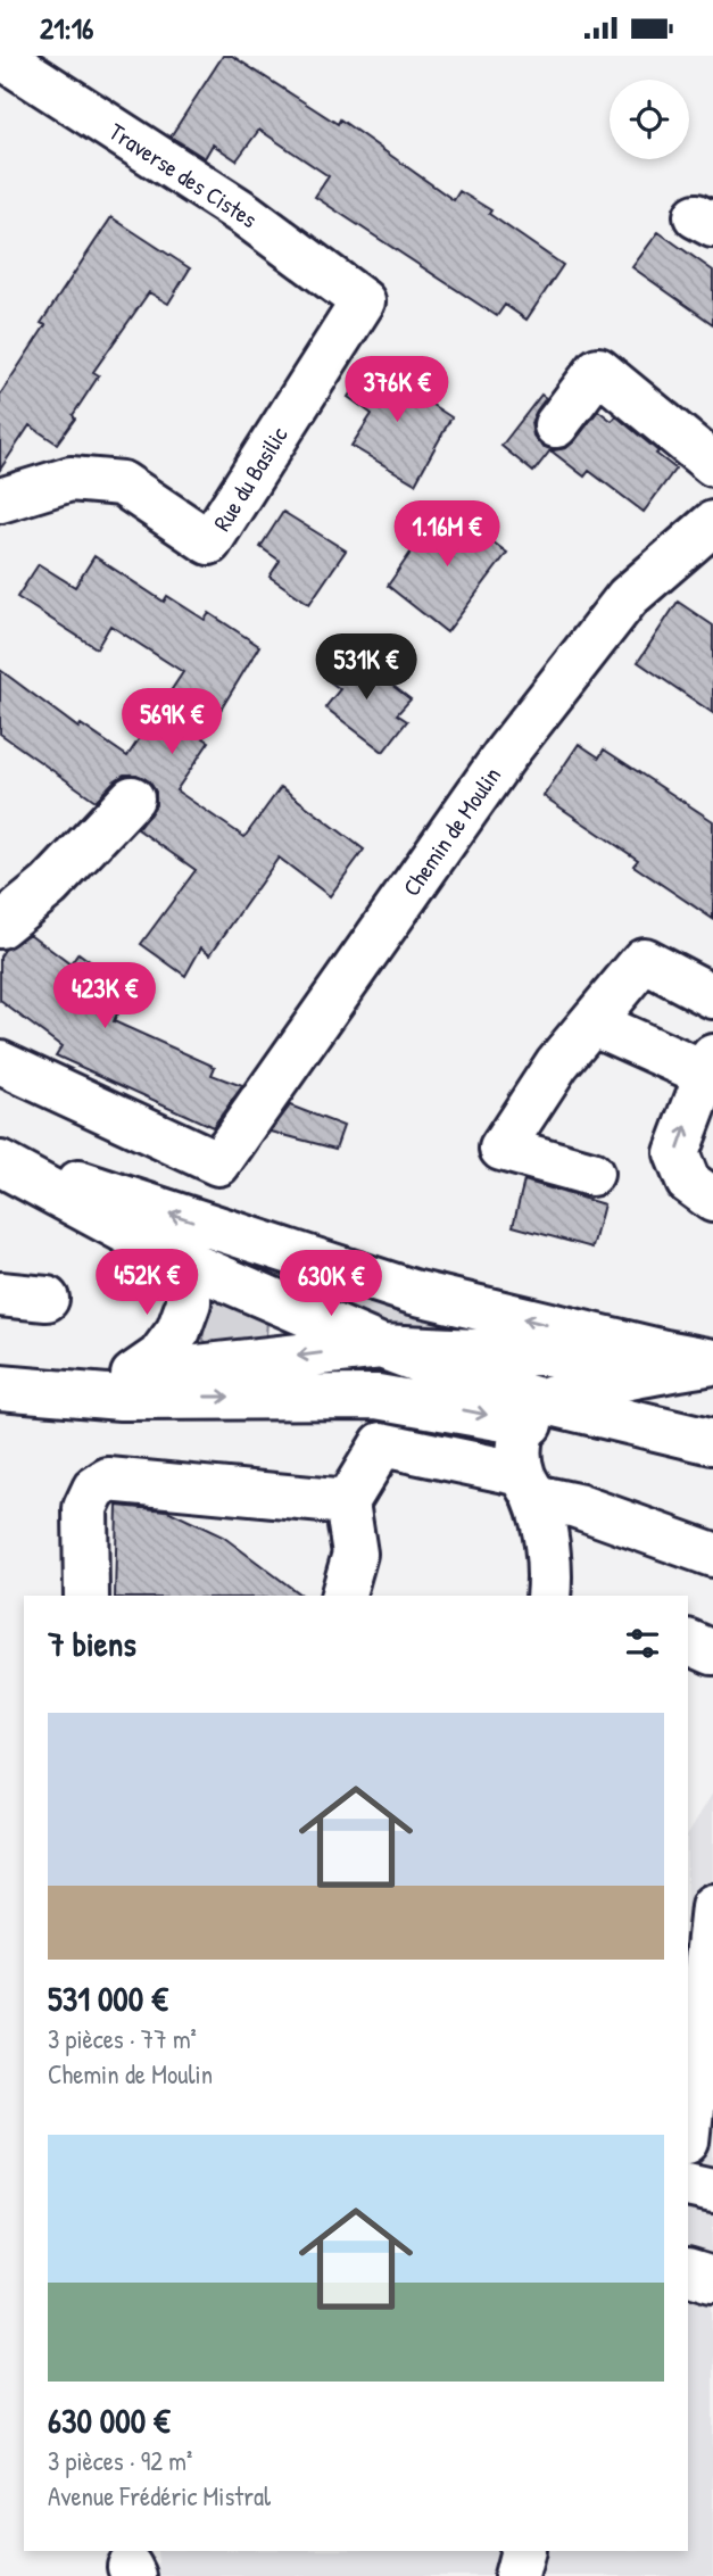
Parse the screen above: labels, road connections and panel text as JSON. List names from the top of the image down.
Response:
{
  "streets": {
    "main road": ["Traverse des Cistes", "Rue du Basilic", "Chemin de Moulin"]
  },
  "crossings": [
    ["Traverse des Cistes", "Rue du Basilic"]
  ],
  "page": {
    "status": "21:16",
    "price": [
      "376K €",
      "1.16M €",
      "531K €",
      "569K €",
      "423K €",
      "452K €",
      "630K €"
    ],
    "heading": "7 biens",
    "list": [
      {
        "name": "531 000 €",
        "note": "3 pièces · 77 m² · Chemin de Moulin"
      },
      {
        "name": "630 000 €",
        "note": "3 pièces · 92 m² · Avenue Frédéric Mistral"
      }
    ]
  }
}
